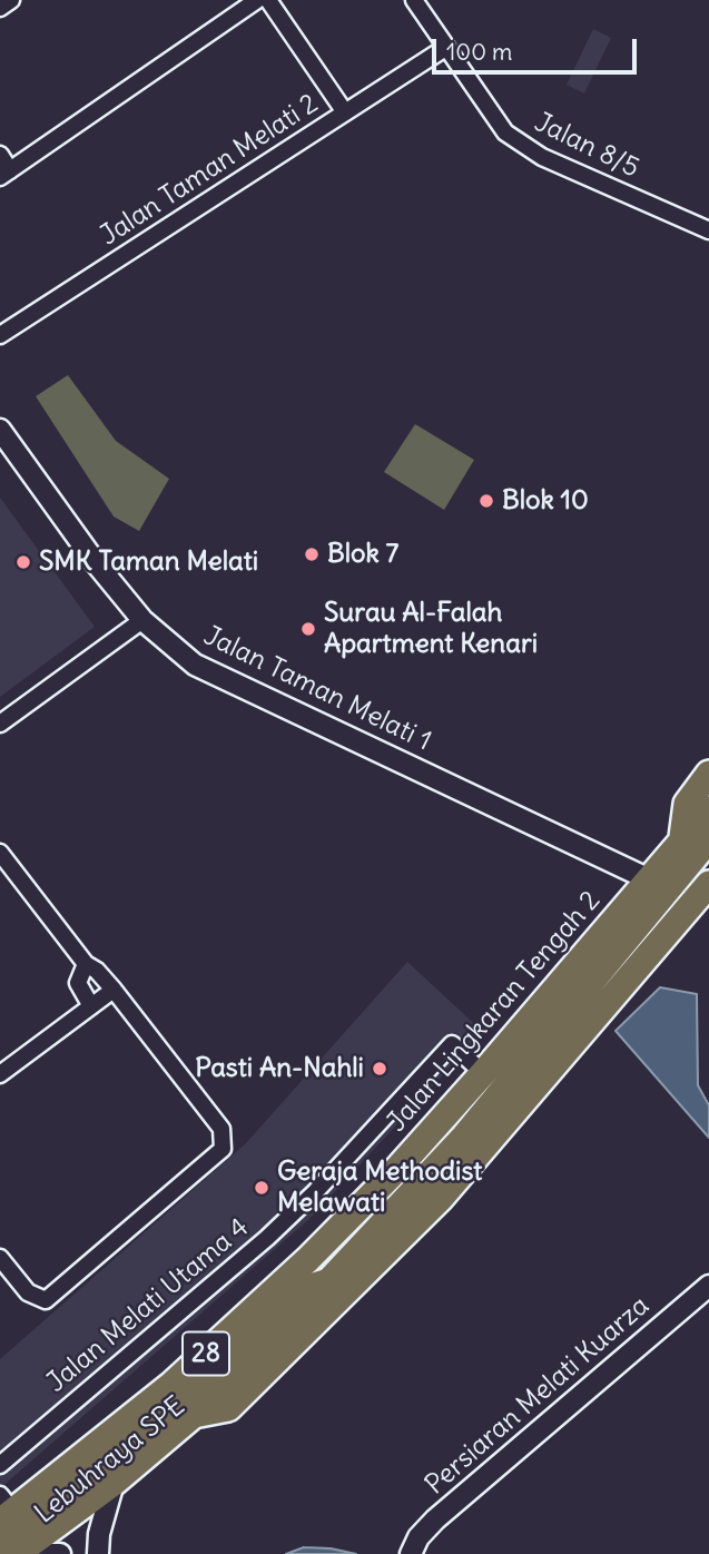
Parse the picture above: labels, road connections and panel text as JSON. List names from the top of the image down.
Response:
{
  "streets": {
    "highway": ["Jalan Lingkaran Tengah 2", "28", "Lebuhraya SPE"],
    "street": [
      "Jalan 8/5",
      "Jalan Taman Melati 2",
      "Jalan Taman Melati 1",
      "Jalan Melati Utama 4",
      "Persiaran Melati Kuarza"
    ]
  },
  "crossings": [
    ["Jalan 8/5", "Jalan Taman Melati 2"],
    ["Jalan Taman Melati 1", "Jalan Lingkaran Tengah 2"],
    ["Jalan Lingkaran Tengah 2", "Jalan Melati Utama 4"],
    ["Jalan Lingkaran Tengah 2", "Lebuhraya SPE"]
  ],
  "places": [
    "Blok 10",
    "Blok 7",
    "SMK Taman Melati",
    "Surau Al-Falah Apartment Kenari",
    "Pasti An-Nahli",
    "Geraja Methodist Melawati"
  ],
  "scale_bar": "100 m"
}
